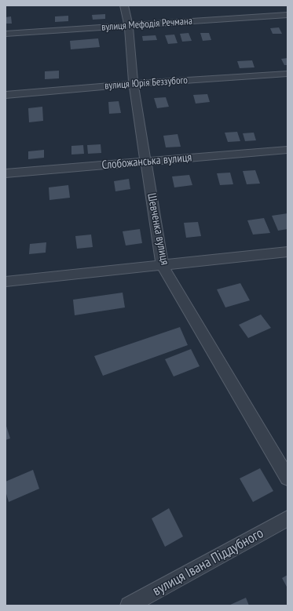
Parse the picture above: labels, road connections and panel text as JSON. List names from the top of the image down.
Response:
{
  "streets": {
    "street": [
      "вулиця Мефодія Речмана",
      "вулиця Юрія Беззубого",
      "Слобожанська вулиця",
      "Шевченка вулиця",
      "вулиця Івана Піддубного"
    ]
  },
  "crossings": [
    ["вулиця Мефодія Речмана", "Шевченка вулиця"],
    ["вулиця Юрія Беззубого", "Шевченка вулиця"],
    ["Слобожанська вулиця", "Шевченка вулиця"]
  ]
}
